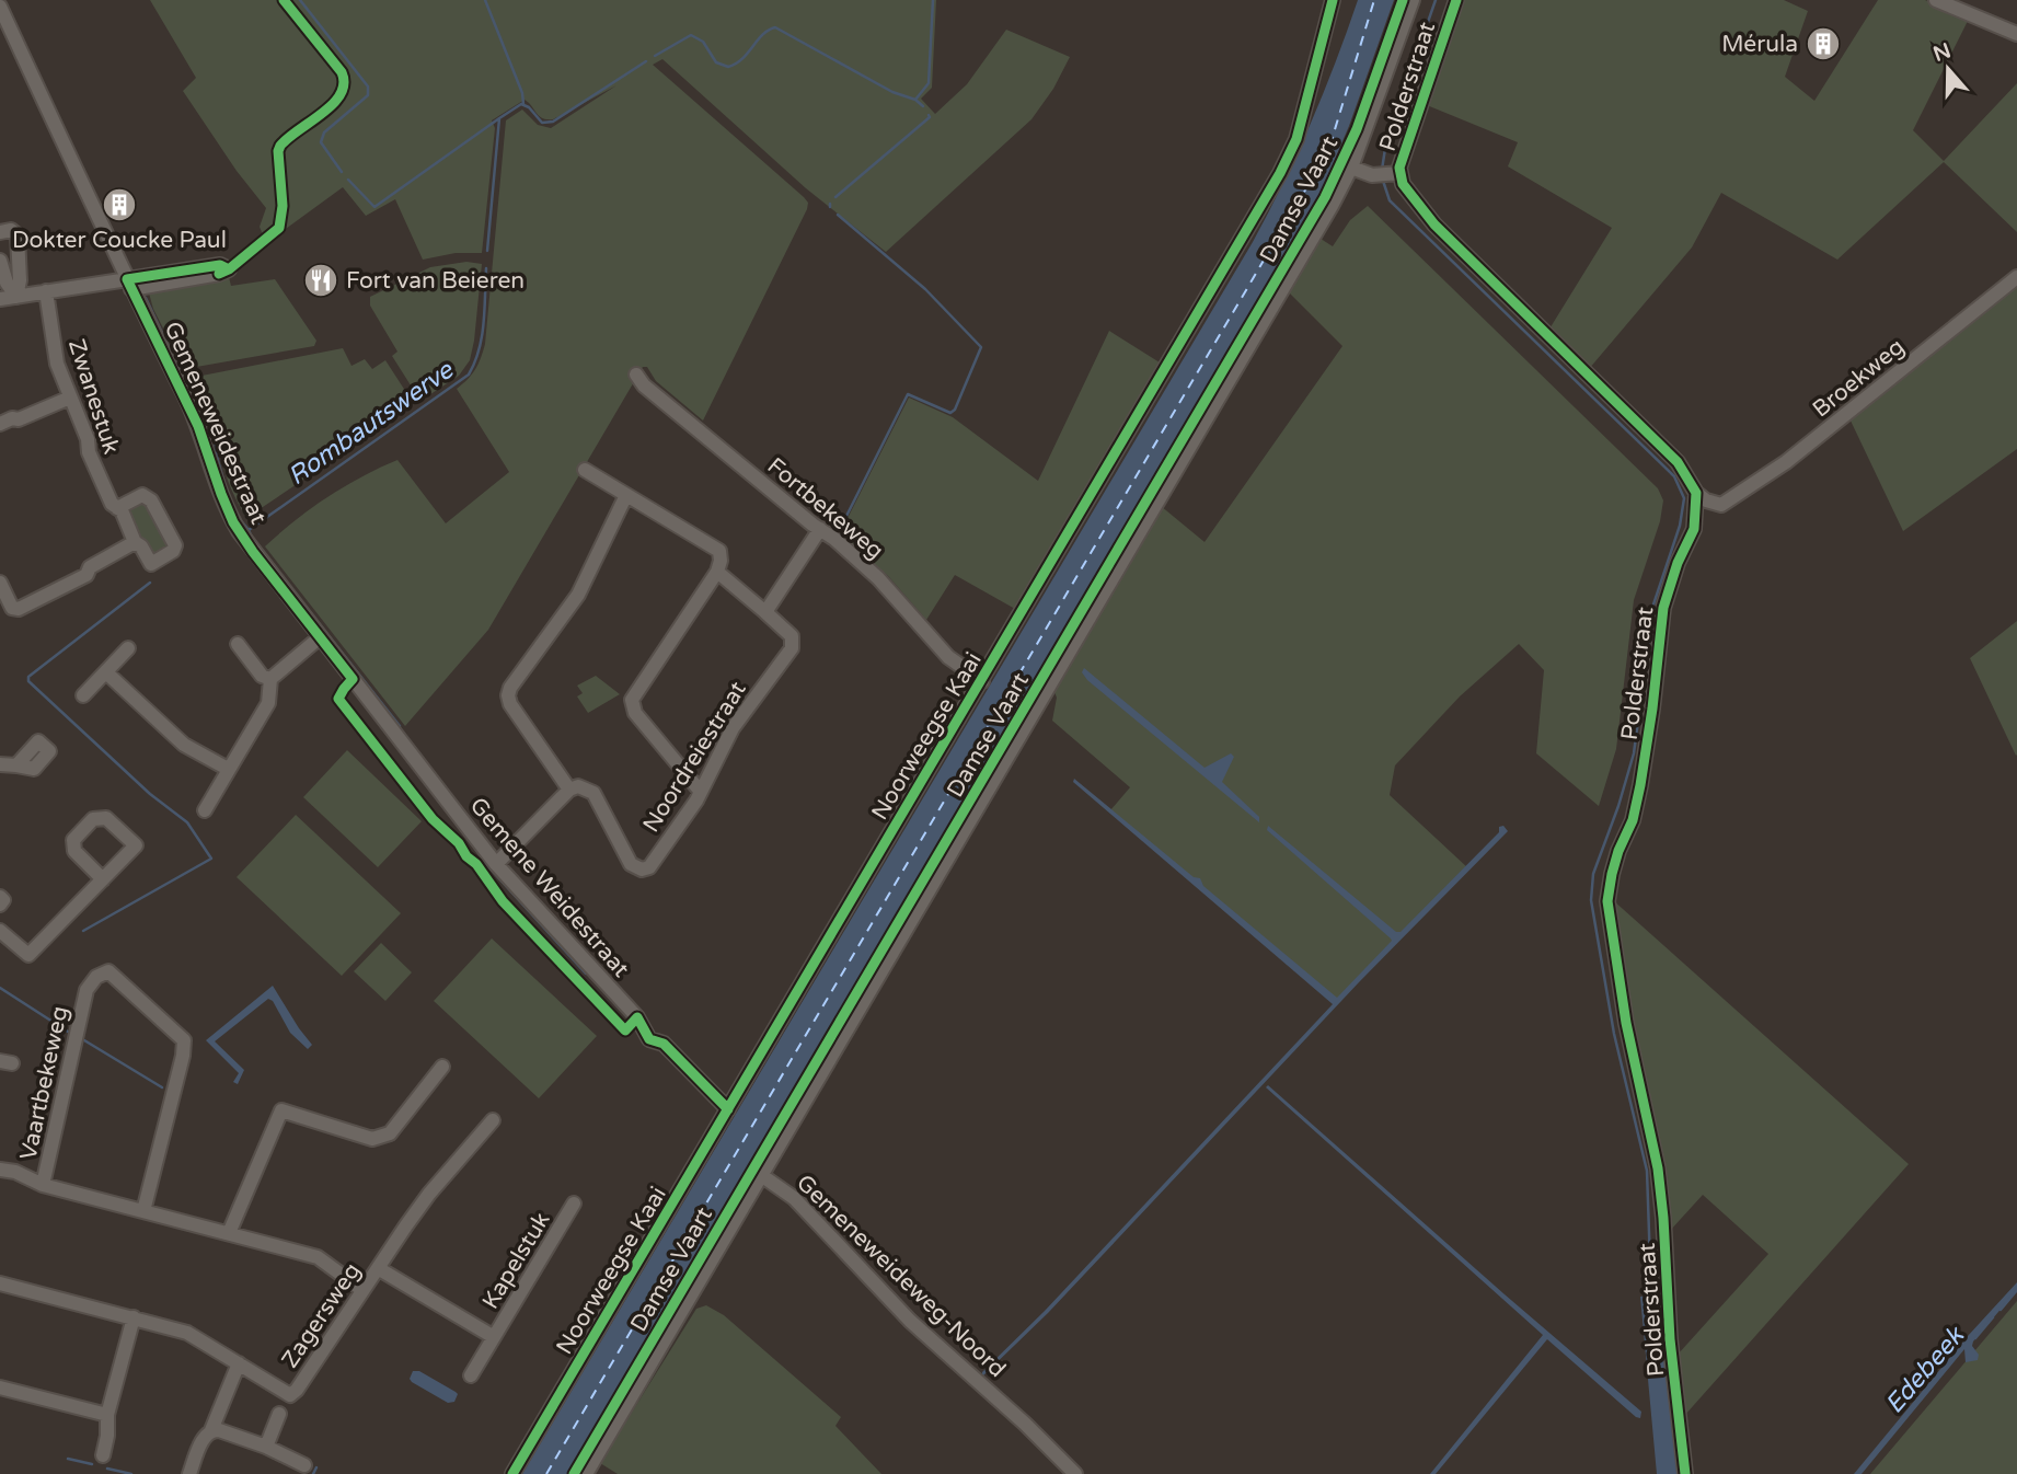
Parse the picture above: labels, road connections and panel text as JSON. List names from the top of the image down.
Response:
{
  "streets": {
    "street": [
      "Polderstraat",
      "Broekweg",
      "Zwanestuk",
      "Gemeneweidestraat",
      "Fortbekeweg",
      "Noorweegse Kaai",
      "Noordreiestraat",
      "Gemene Weidestraat",
      "Vaartbekeweg",
      "Kapelstuk",
      "Gemeneweideweg-Noord",
      "Zagersweg"
    ],
    "cycle path": ["Damse Vaart"]
  },
  "crossings": [
    ["Polderstraat", "Broekweg"],
    ["Gemeneweidestraat", "Gemene Weidestraat"],
    ["Fortbekeweg", "Noorweegse Kaai"],
    ["Noorweegse Kaai", "Gemene Weidestraat"],
    ["Vaartbekeweg", "Zagersweg"],
    ["Kapelstuk", "Zagersweg"]
  ],
  "water": ["Rombautswerve", "Edebeek"],
  "places": {
    "building": ["Mérula", "Dokter Coucke Paul"],
    "restaurant": ["Fort van Beieren"]
  },
  "north": "top"
}
